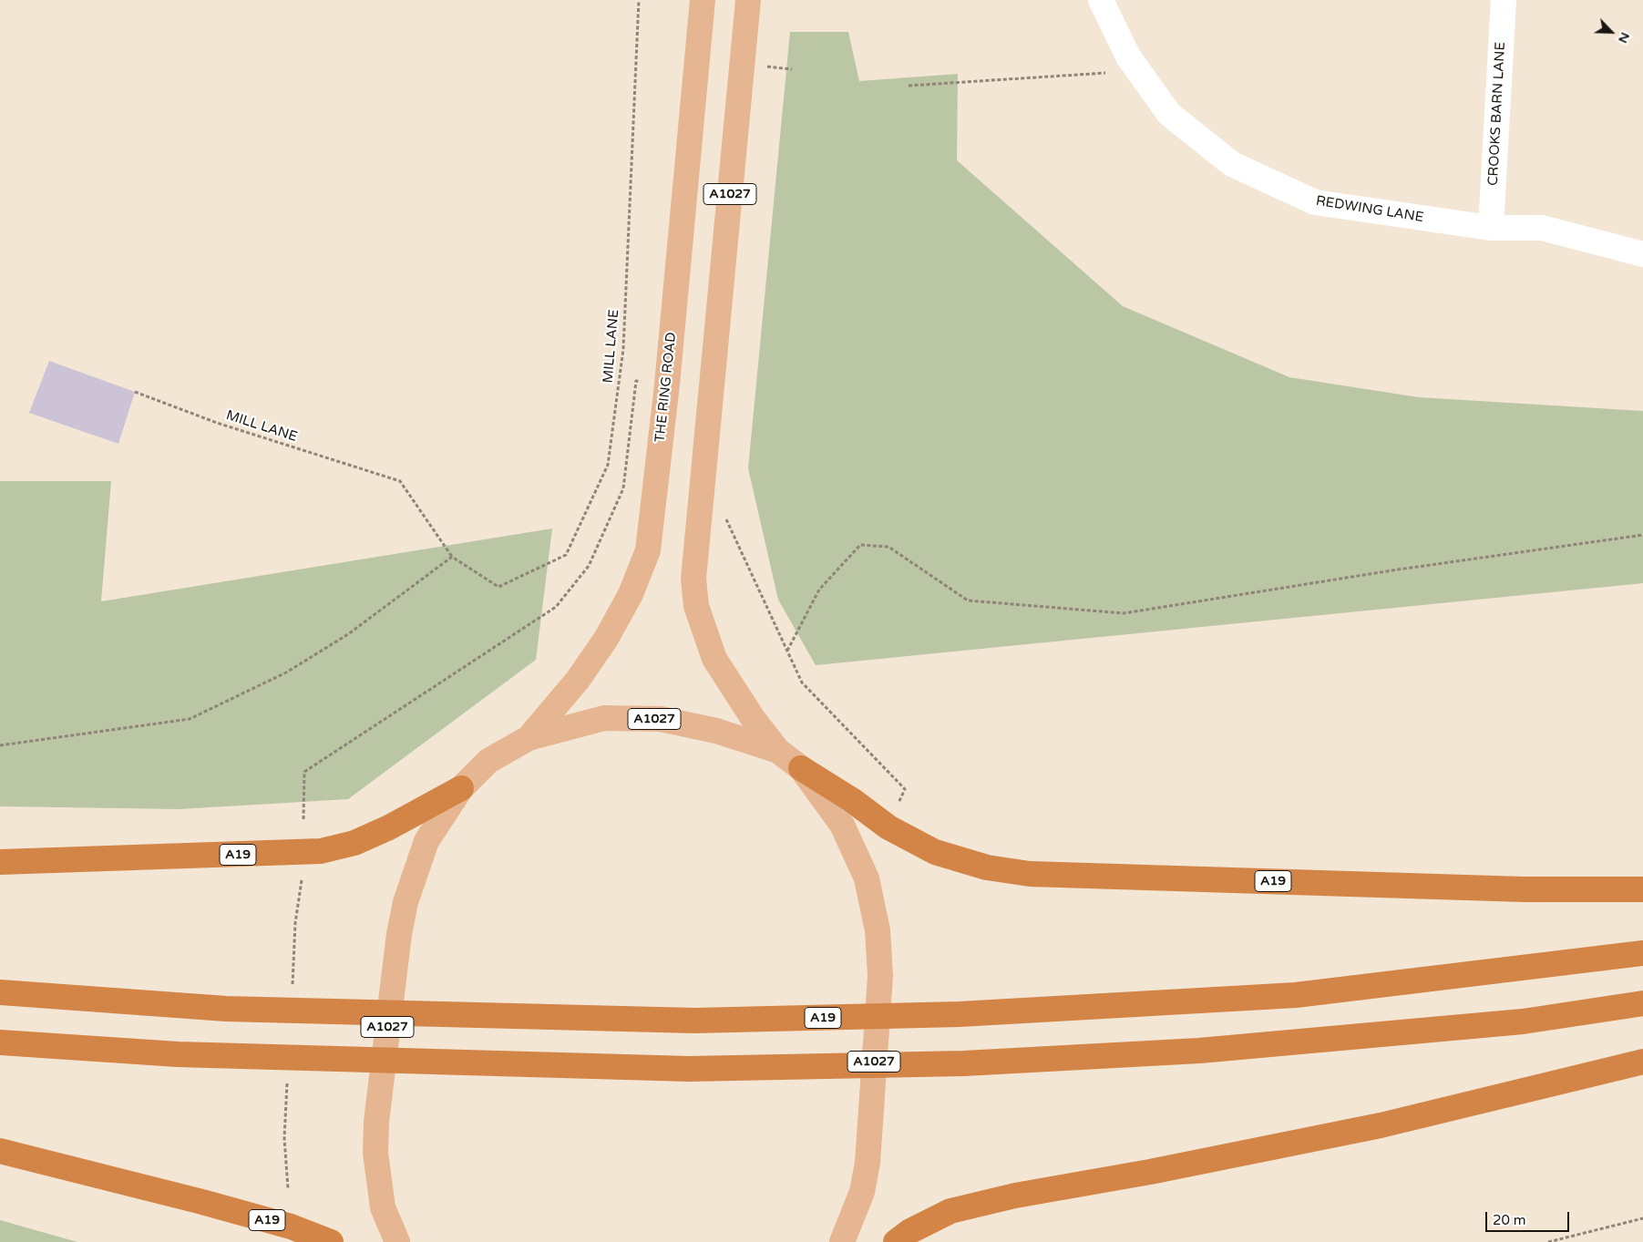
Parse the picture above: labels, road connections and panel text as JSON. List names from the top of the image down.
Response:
{
  "streets": {
    "highway": ["A19"],
    "main road": ["A1027", "THE RING ROAD"],
    "street": ["CROOKS BARN LANE", "REDWING LANE"],
    "path": ["MILL LANE"]
  },
  "crossings": [
    ["CROOKS BARN LANE", "REDWING LANE"],
    ["A1027", "THE RING ROAD"],
    ["A1027", "A19"]
  ],
  "scale_bar": "20 m",
  "north": "bottom right"
}
